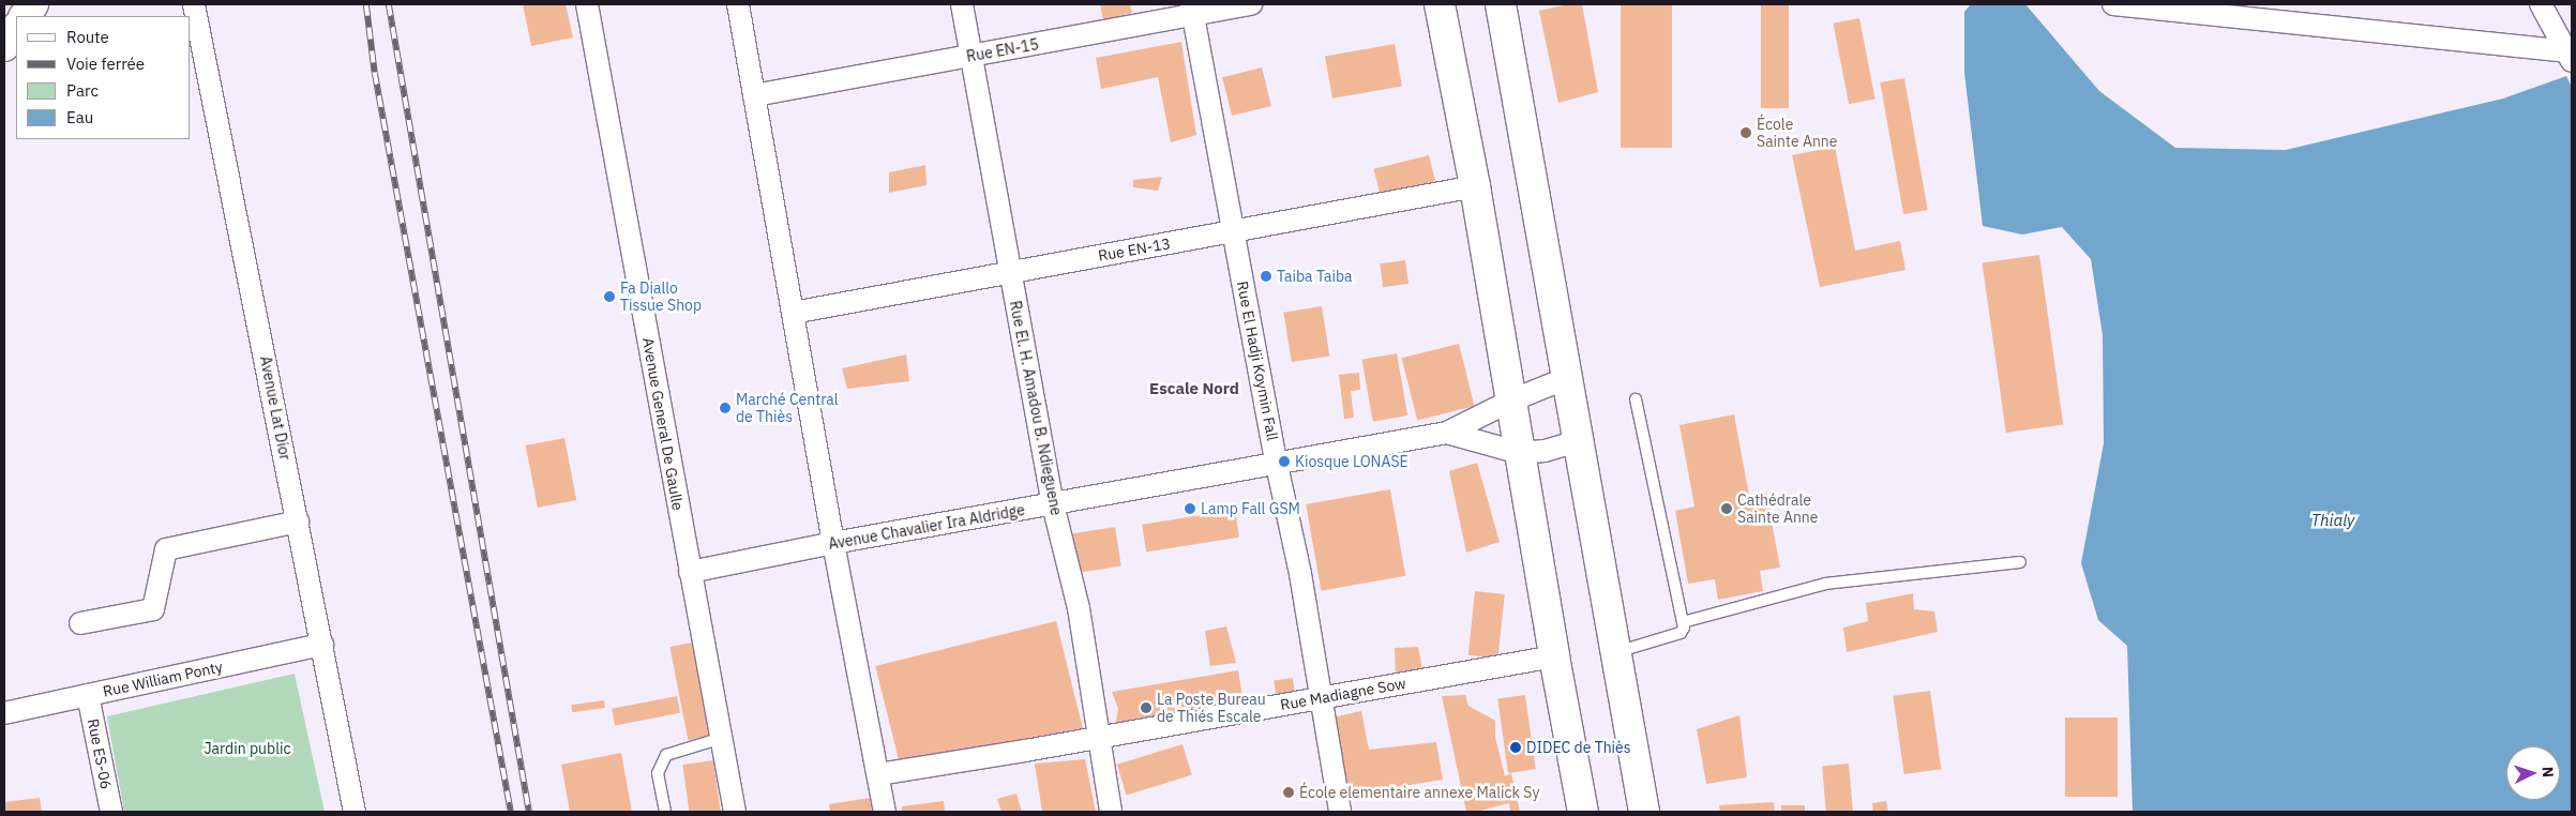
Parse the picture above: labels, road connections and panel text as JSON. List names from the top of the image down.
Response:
{
  "streets": {
    "street": [
      "Rue EN-15",
      "Rue EN-13",
      "Rue El Hadji Koymin Fall",
      "Avenue Lat Dior",
      "Rue El. H. Amadou B. Ndieguene",
      "Avenue General De Gaulle",
      "Avenue Chavalier Ira Aldridge",
      "Rue William Ponty",
      "Rue Madiagne Sow",
      "Rue ES-06"
    ]
  },
  "crossings": [
    ["Rue EN-15", "Rue El Hadji Koymin Fall"],
    ["Rue EN-15", "Rue El. H. Amadou B. Ndieguene"],
    ["Rue EN-13", "Rue El Hadji Koymin Fall"],
    ["Rue EN-13", "Rue El. H. Amadou B. Ndieguene"],
    ["Rue El Hadji Koymin Fall", "Avenue Chavalier Ira Aldridge"],
    ["Rue El Hadji Koymin Fall", "Rue Madiagne Sow"],
    ["Avenue Lat Dior", "Rue William Ponty"],
    ["Rue El. H. Amadou B. Ndieguene", "Avenue Chavalier Ira Aldridge"],
    ["Rue El. H. Amadou B. Ndieguene", "Rue Madiagne Sow"],
    ["Avenue General De Gaulle", "Avenue Chavalier Ira Aldridge"],
    ["Rue William Ponty", "Rue ES-06"]
  ],
  "districts": ["Escale Nord"],
  "water": ["Thialy"],
  "parks": ["Jardin public"],
  "places": [
    "École Sainte Anne",
    "Taiba Taiba",
    "Fa Diallo Tissue Shop",
    "Marché Central de Thiès",
    "Kiosque LONASE",
    "Lamp Fall GSM",
    "Cathédrale Sainte Anne",
    "La Poste Bureau de Thiés Escale",
    "DIDEC de Thiès",
    "École elementaire annexe Malick Sy"
  ],
  "legend": [
    "Route",
    "Voie ferrée",
    "Parc",
    "Eau"
  ],
  "north": "right"
}
